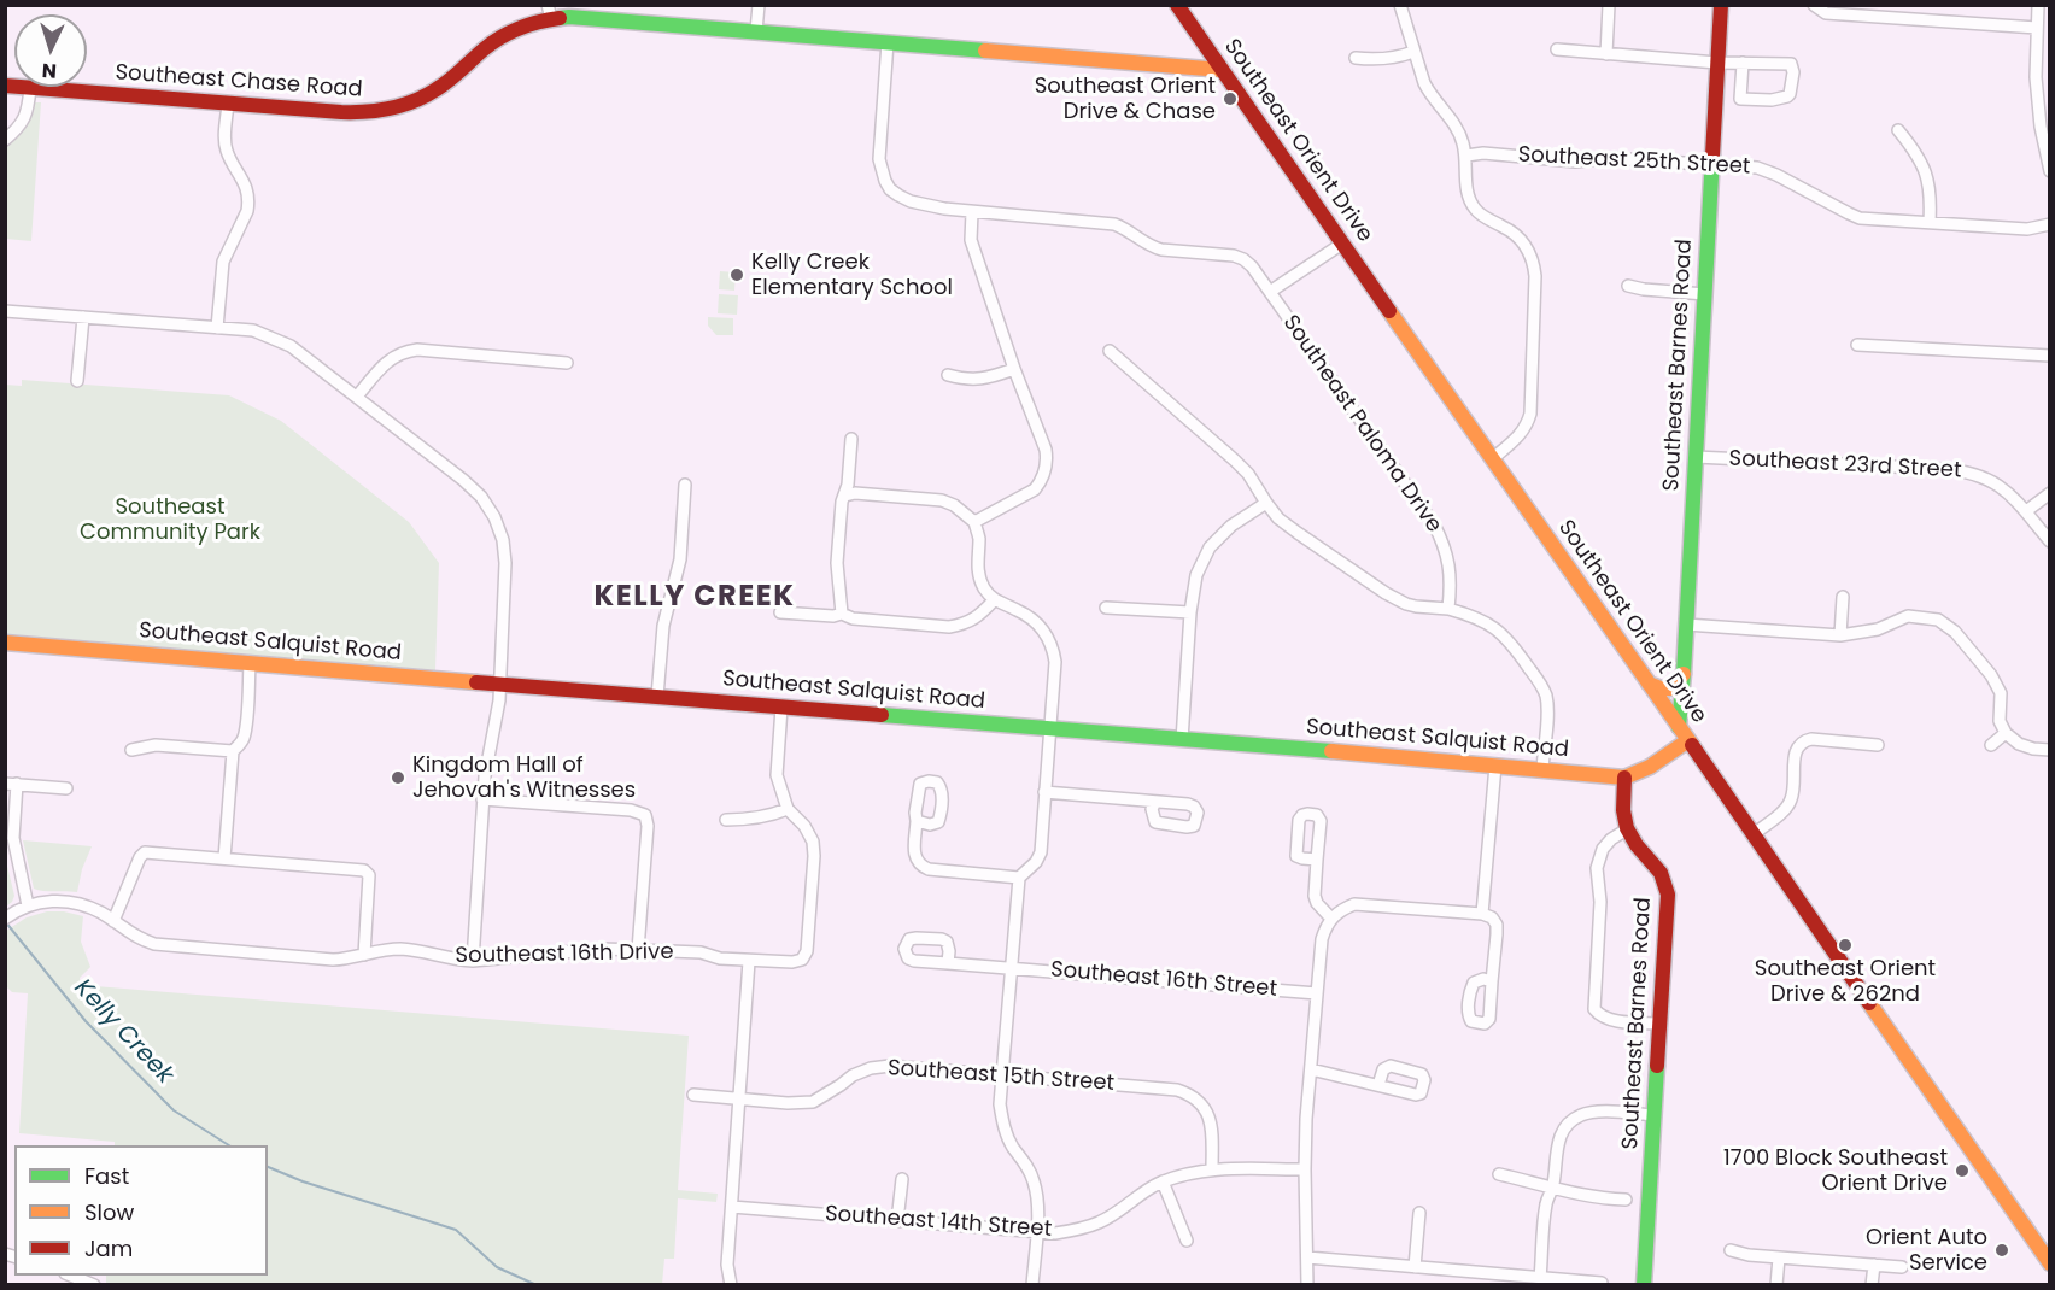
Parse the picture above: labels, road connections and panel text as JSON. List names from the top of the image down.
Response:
{
  "streets": {
    "street": [
      "Southeast Chase Road",
      "Southeast Orient Drive",
      "Southeast 25th Street",
      "Southeast Barnes Road",
      "Southeast Paloma Drive",
      "Southeast 23rd Street",
      "Southeast Salquist Road",
      "Southeast 16th Drive",
      "Southeast 16th Street",
      "Southeast 15th Street",
      "Southeast 14th Street"
    ]
  },
  "crossings": [
    ["Southeast Chase Road", "Southeast Orient Drive"],
    ["Southeast Orient Drive", "Southeast Barnes Road"],
    ["Southeast 25th Street", "Southeast Barnes Road"],
    ["Southeast Barnes Road", "Southeast 23rd Street"],
    ["Southeast 15th Street", "Southeast 14th Street"]
  ],
  "districts": ["KELLY CREEK"],
  "water": ["Kelly Creek"],
  "parks": ["Southeast Community Park"],
  "places": [
    "Southeast Orient Drive & Chase",
    "Kelly Creek Elementary School",
    "Kingdom Hall of Jehovah's Witnesses",
    "Southeast Orient Drive & 262nd",
    "1700 Block Southeast Orient Drive",
    "Orient Auto Service"
  ],
  "legend": ["Fast", "Slow", "Jam"],
  "north": "bottom"
}
